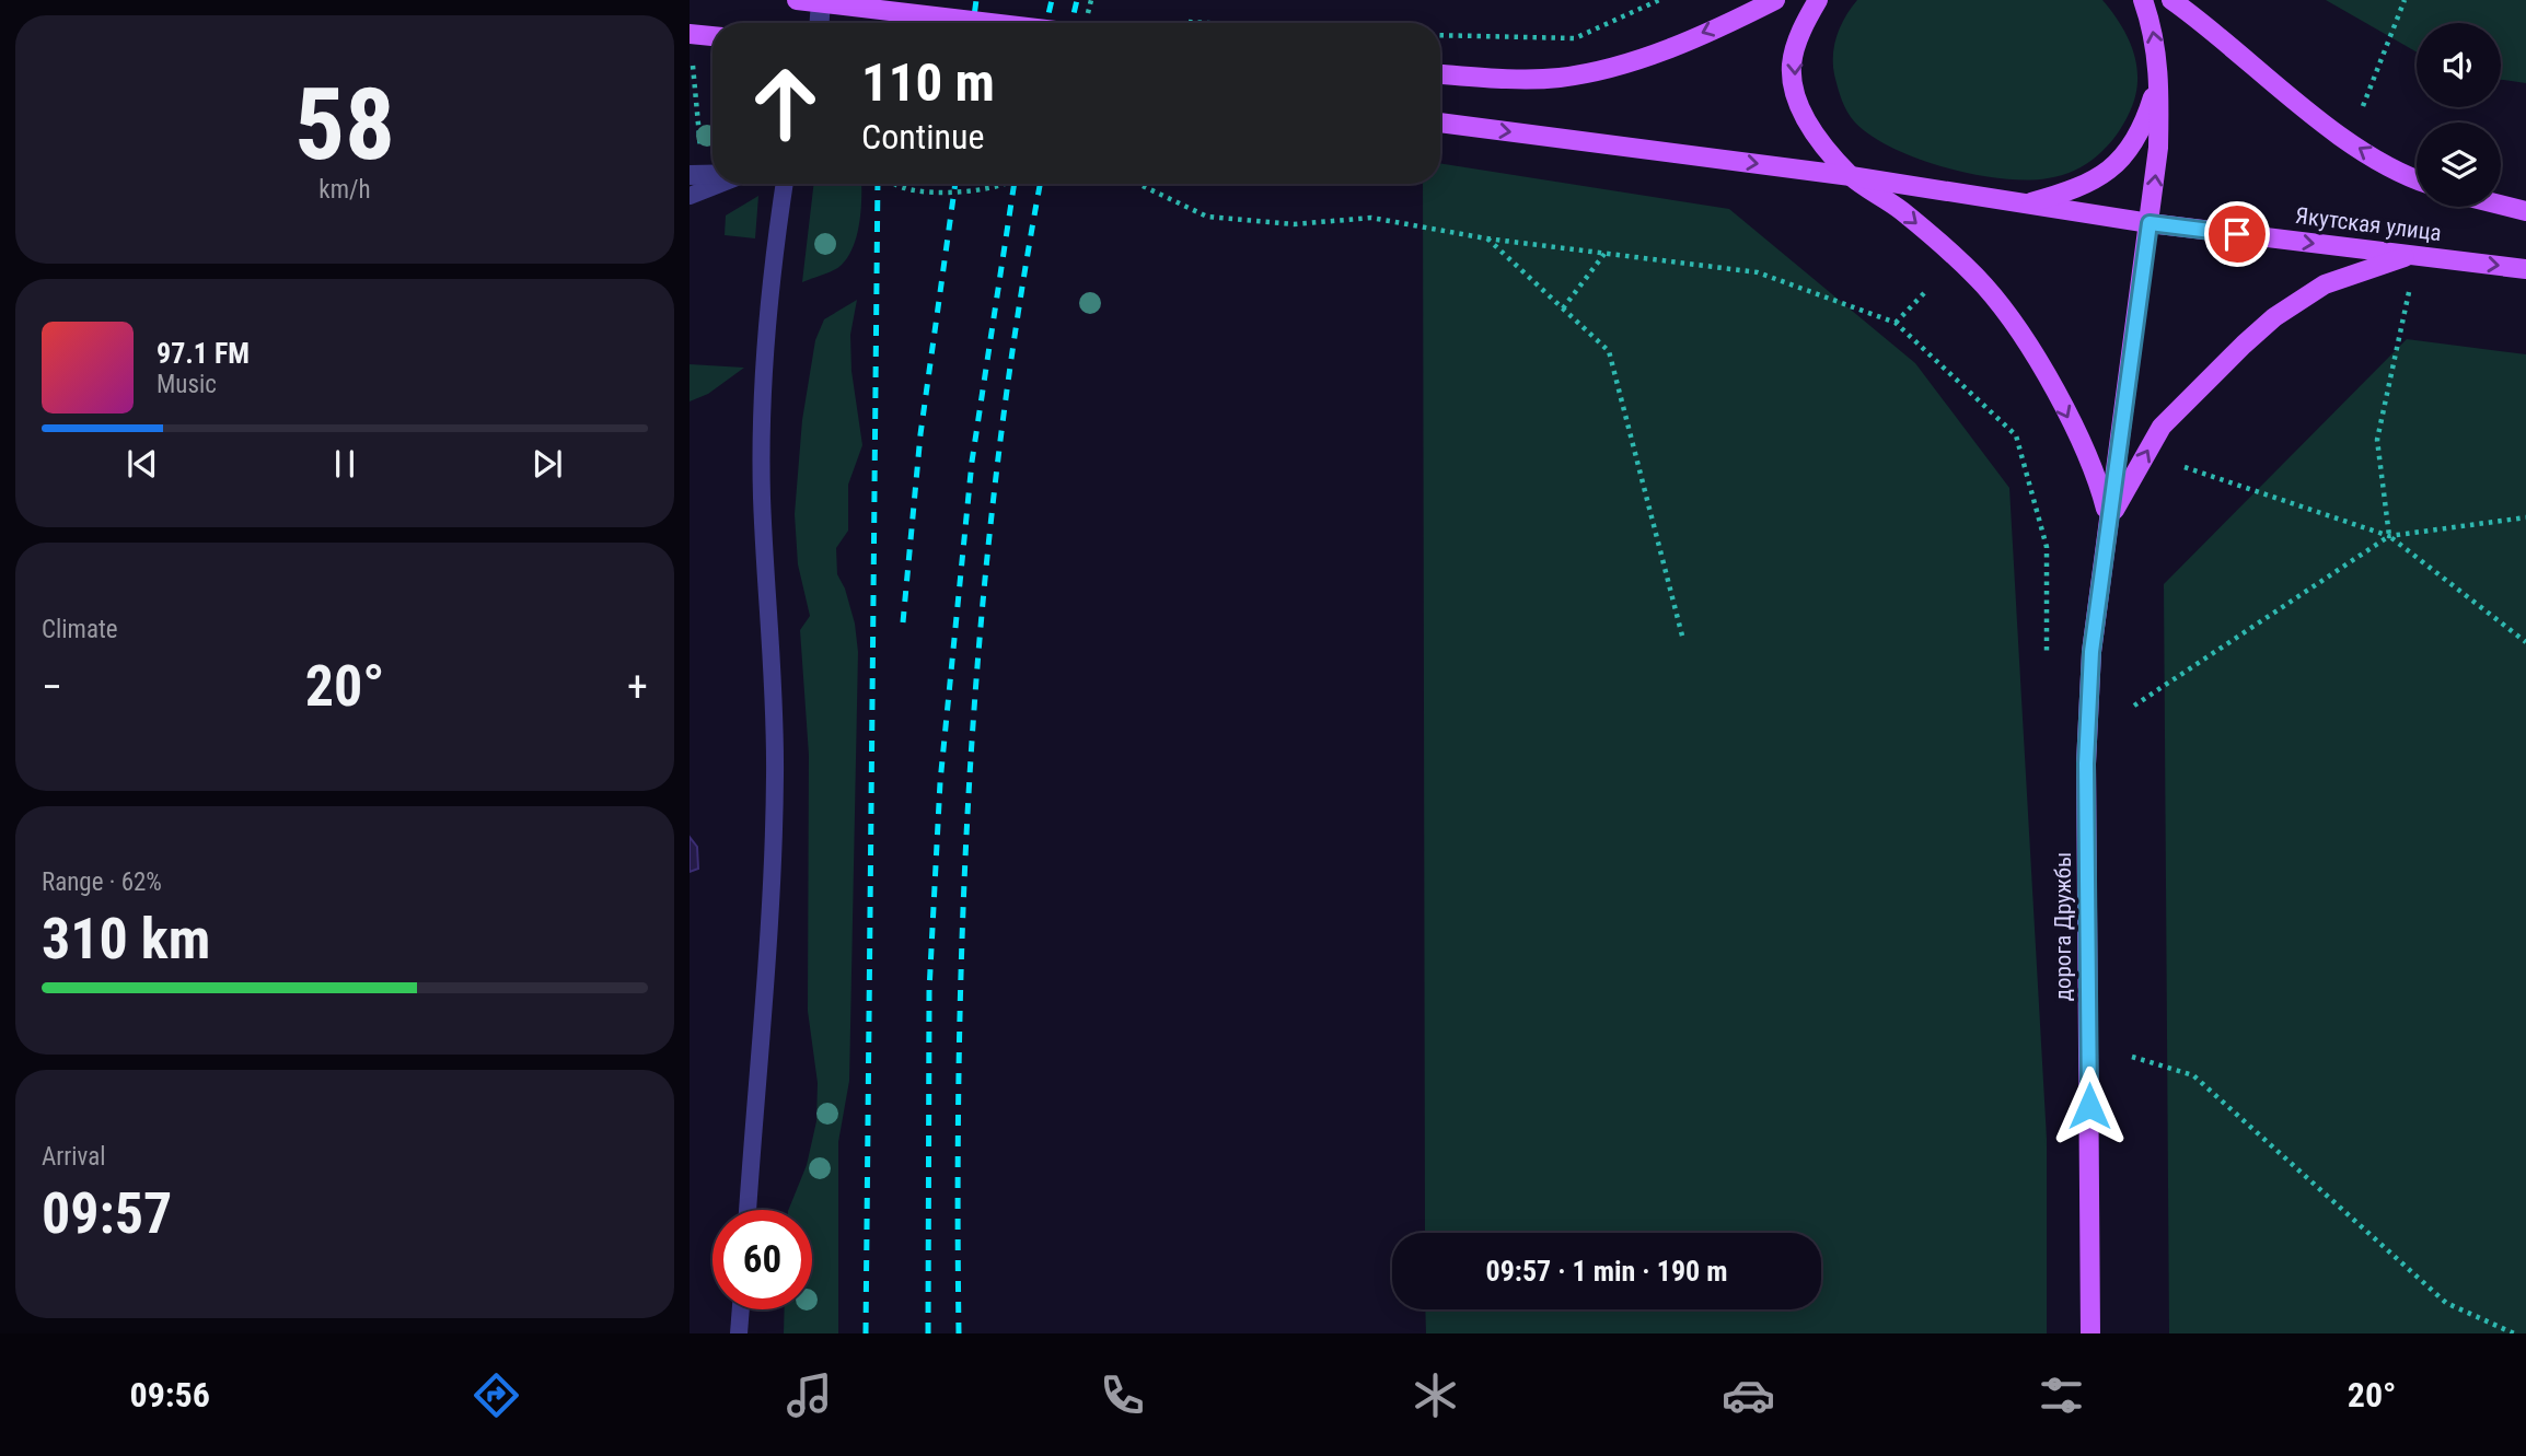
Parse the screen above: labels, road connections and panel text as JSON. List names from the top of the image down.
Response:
{
  "streets": {
    "main road": ["Якутская улица", "дорога Дружбы"]
  },
  "crossings": [
    ["Якутская улица", "дорога Дружбы"]
  ],
  "page": {
    "tile": [
      ["58", "km/h"],
      "Climate",
      ["Range · 62%", "310 km"],
      ["Arrival", "09:57"]
    ],
    "turn": ["110 m", "Continue"],
    "song": ["97.1 FM", "Music"],
    "heat": ["−", "20°", "+"],
    "limit": "60",
    "trip": "09:57 · 1 min · 190 m",
    "tabs": ["09:56", "20°"]
  }
}
